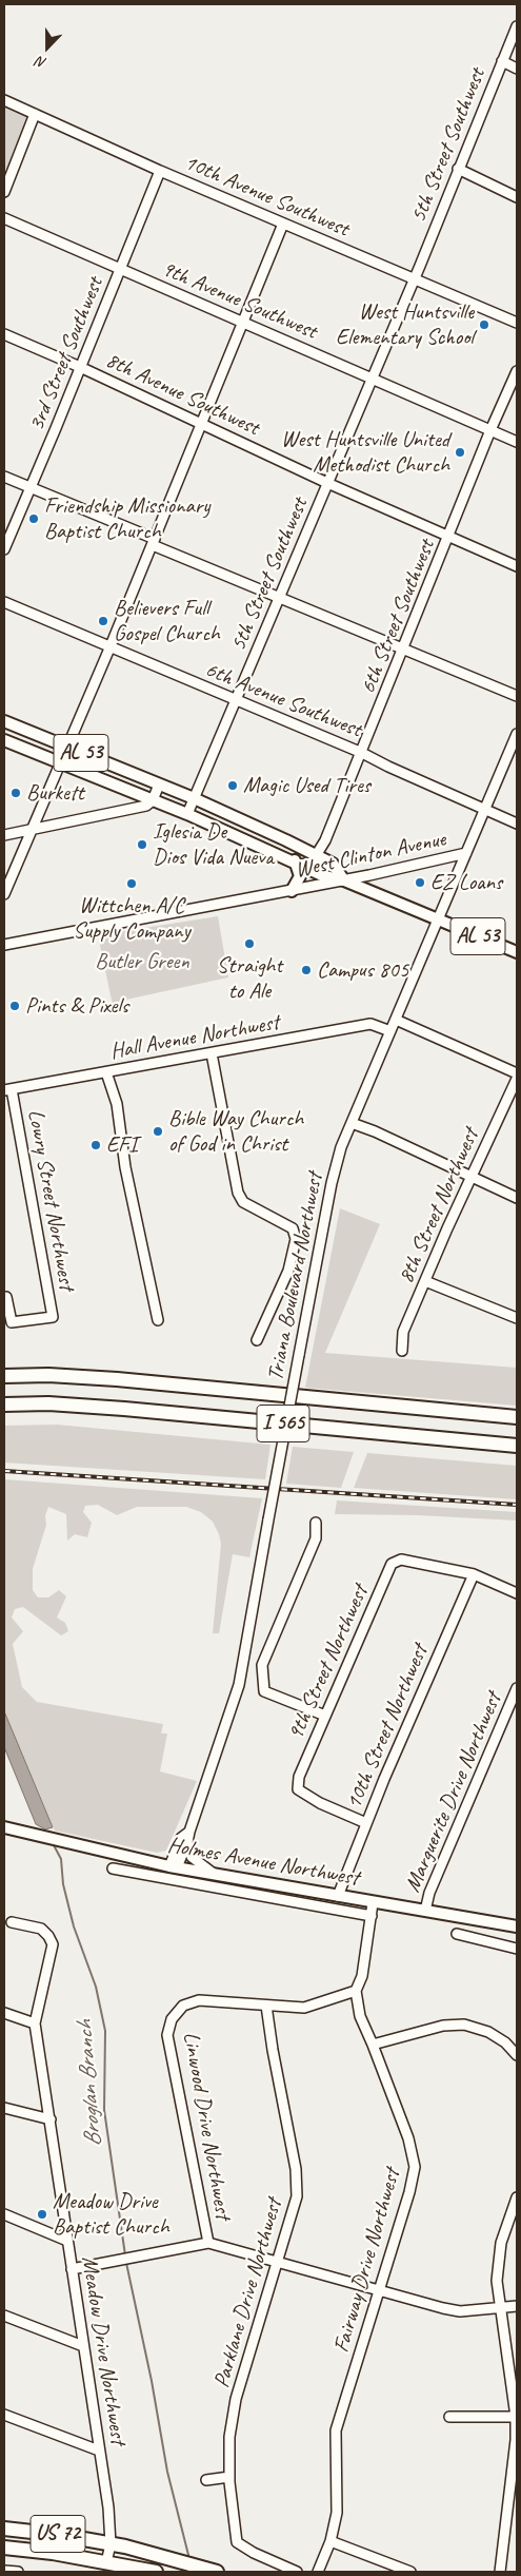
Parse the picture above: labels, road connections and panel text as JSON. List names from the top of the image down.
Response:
{
  "streets": {
    "highway": ["I 565", "US 72"],
    "main road": ["AL 53", "Holmes Avenue Northwest"],
    "street": [
      "5th Street Southwest",
      "10th Avenue Southwest",
      "9th Avenue Southwest",
      "3rd Street Southwest",
      "8th Avenue Southwest",
      "6th Street Southwest",
      "6th Avenue Southwest",
      "West Clinton Avenue",
      "Hall Avenue Northwest",
      "Lowry Street Northwest",
      "8th Street Northwest",
      "Triana Boulevard Northwest",
      "9th Street Northwest",
      "10th Street Northwest",
      "Marguerite Drive Northwest",
      "Linwood Drive Northwest",
      "Fairway Drive Northwest",
      "Parklane Drive Northwest",
      "Meadow Drive Northwest"
    ]
  },
  "crossings": [
    ["5th Street Southwest", "10th Avenue Southwest"],
    ["5th Street Southwest", "9th Avenue Southwest"],
    ["5th Street Southwest", "8th Avenue Southwest"],
    ["5th Street Southwest", "6th Avenue Southwest"],
    ["5th Street Southwest", "AL 53"],
    ["10th Avenue Southwest", "3rd Street Southwest"],
    ["9th Avenue Southwest", "3rd Street Southwest"],
    ["9th Avenue Southwest", "6th Street Southwest"],
    ["3rd Street Southwest", "8th Avenue Southwest"],
    ["8th Avenue Southwest", "6th Street Southwest"],
    ["6th Street Southwest", "6th Avenue Southwest"],
    ["6th Street Southwest", "AL 53"],
    ["6th Avenue Southwest", "Triana Boulevard Northwest"],
    ["AL 53", "West Clinton Avenue"],
    ["AL 53", "Triana Boulevard Northwest"],
    ["West Clinton Avenue", "Triana Boulevard Northwest"],
    ["Hall Avenue Northwest", "Lowry Street Northwest"],
    ["Hall Avenue Northwest", "Triana Boulevard Northwest"],
    ["Triana Boulevard Northwest", "Holmes Avenue Northwest"],
    ["9th Street Northwest", "10th Street Northwest"],
    ["10th Street Northwest", "Holmes Avenue Northwest"],
    ["Marguerite Drive Northwest", "Holmes Avenue Northwest"],
    ["Holmes Avenue Northwest", "Fairway Drive Northwest"],
    ["Linwood Drive Northwest", "Fairway Drive Northwest"],
    ["Linwood Drive Northwest", "Parklane Drive Northwest"],
    ["Meadow Drive Northwest", "US 72"]
  ],
  "water": ["Broglan Branch"],
  "parks": ["Butler Green"],
  "places": [
    "West Huntsville Elementary School",
    "West Huntsville United Methodist Church",
    "Friendship Missionary Baptist Church",
    "Believers Full Gospel Church",
    "Magic Used Tires",
    "Burkett",
    "Iglesia De Dios Vida Nueva",
    "EZ Loans",
    "Wittchen A/C Supply Company",
    "Straight to Ale",
    "Campus 805",
    "Pints & Pixels",
    "Bible Way Church of God in Christ",
    "EFI",
    "Meadow Drive Baptist Church"
  ],
  "north": "bottom"
}
